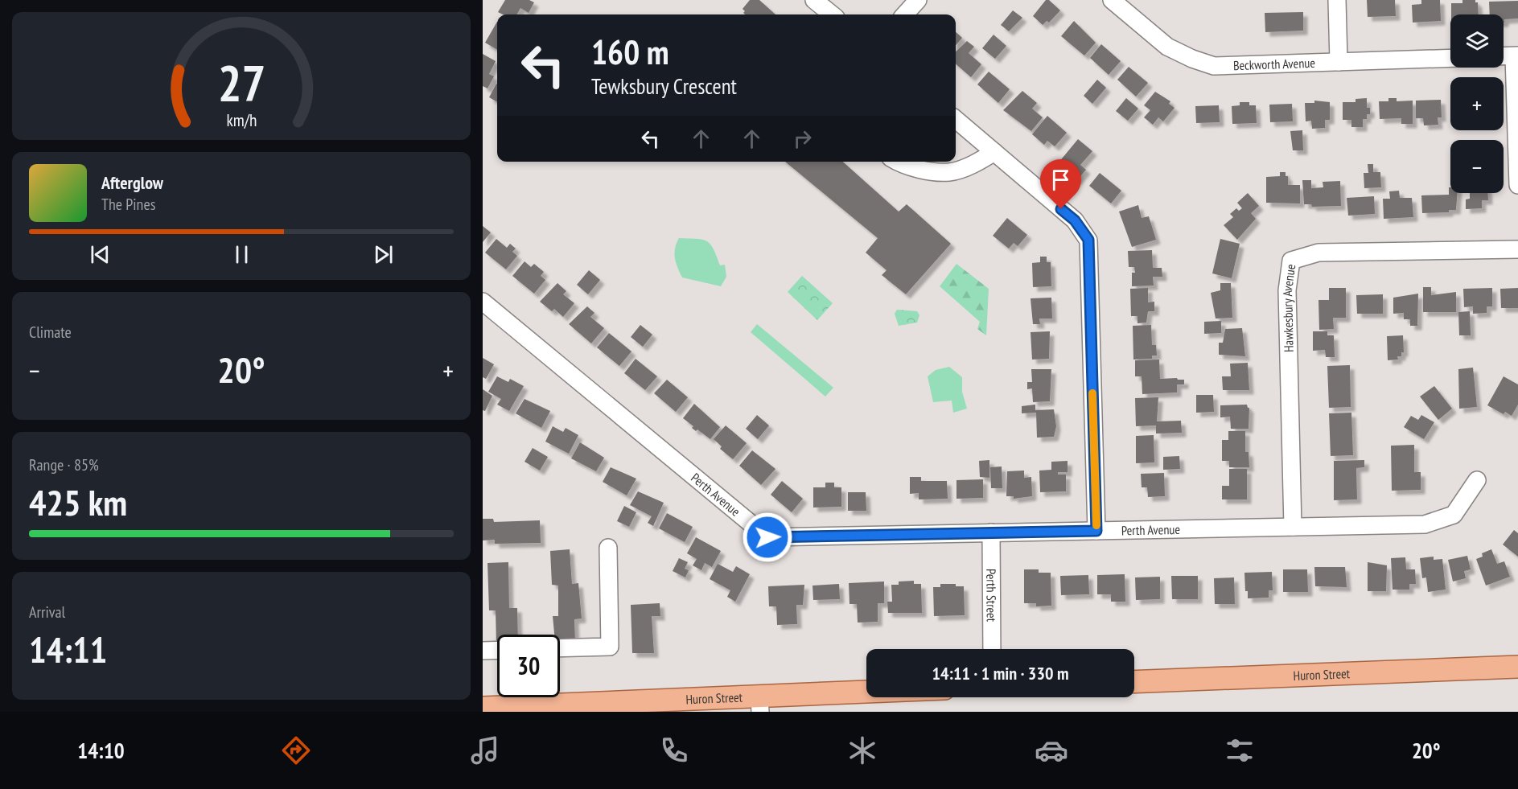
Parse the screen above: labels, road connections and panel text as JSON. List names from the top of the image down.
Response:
{
  "streets": {
    "main road": ["Huron Street"],
    "street": [
      "Beckworth Avenue",
      "Hawkesbury Avenue",
      "Perth Avenue",
      "Perth Street"
    ]
  },
  "crossings": [
    ["Hawkesbury Avenue", "Perth Avenue"],
    ["Perth Avenue", "Perth Street"]
  ],
  "page": {
    "map_buttons": ["+", "−"],
    "turn": ["160 m", "Tewksbury Crescent"],
    "song": ["Afterglow", "The Pines"],
    "tile": [
      "Climate",
      ["Range · 85%", "425 km"],
      ["Arrival", "14:11"]
    ],
    "heat": ["−", "20°", "+"],
    "limit": "30",
    "trip": "14:11 · 1 min · 330 m",
    "tabs": ["14:10", "20°"],
    "gauge": ["27", "km/h"]
  }
}
